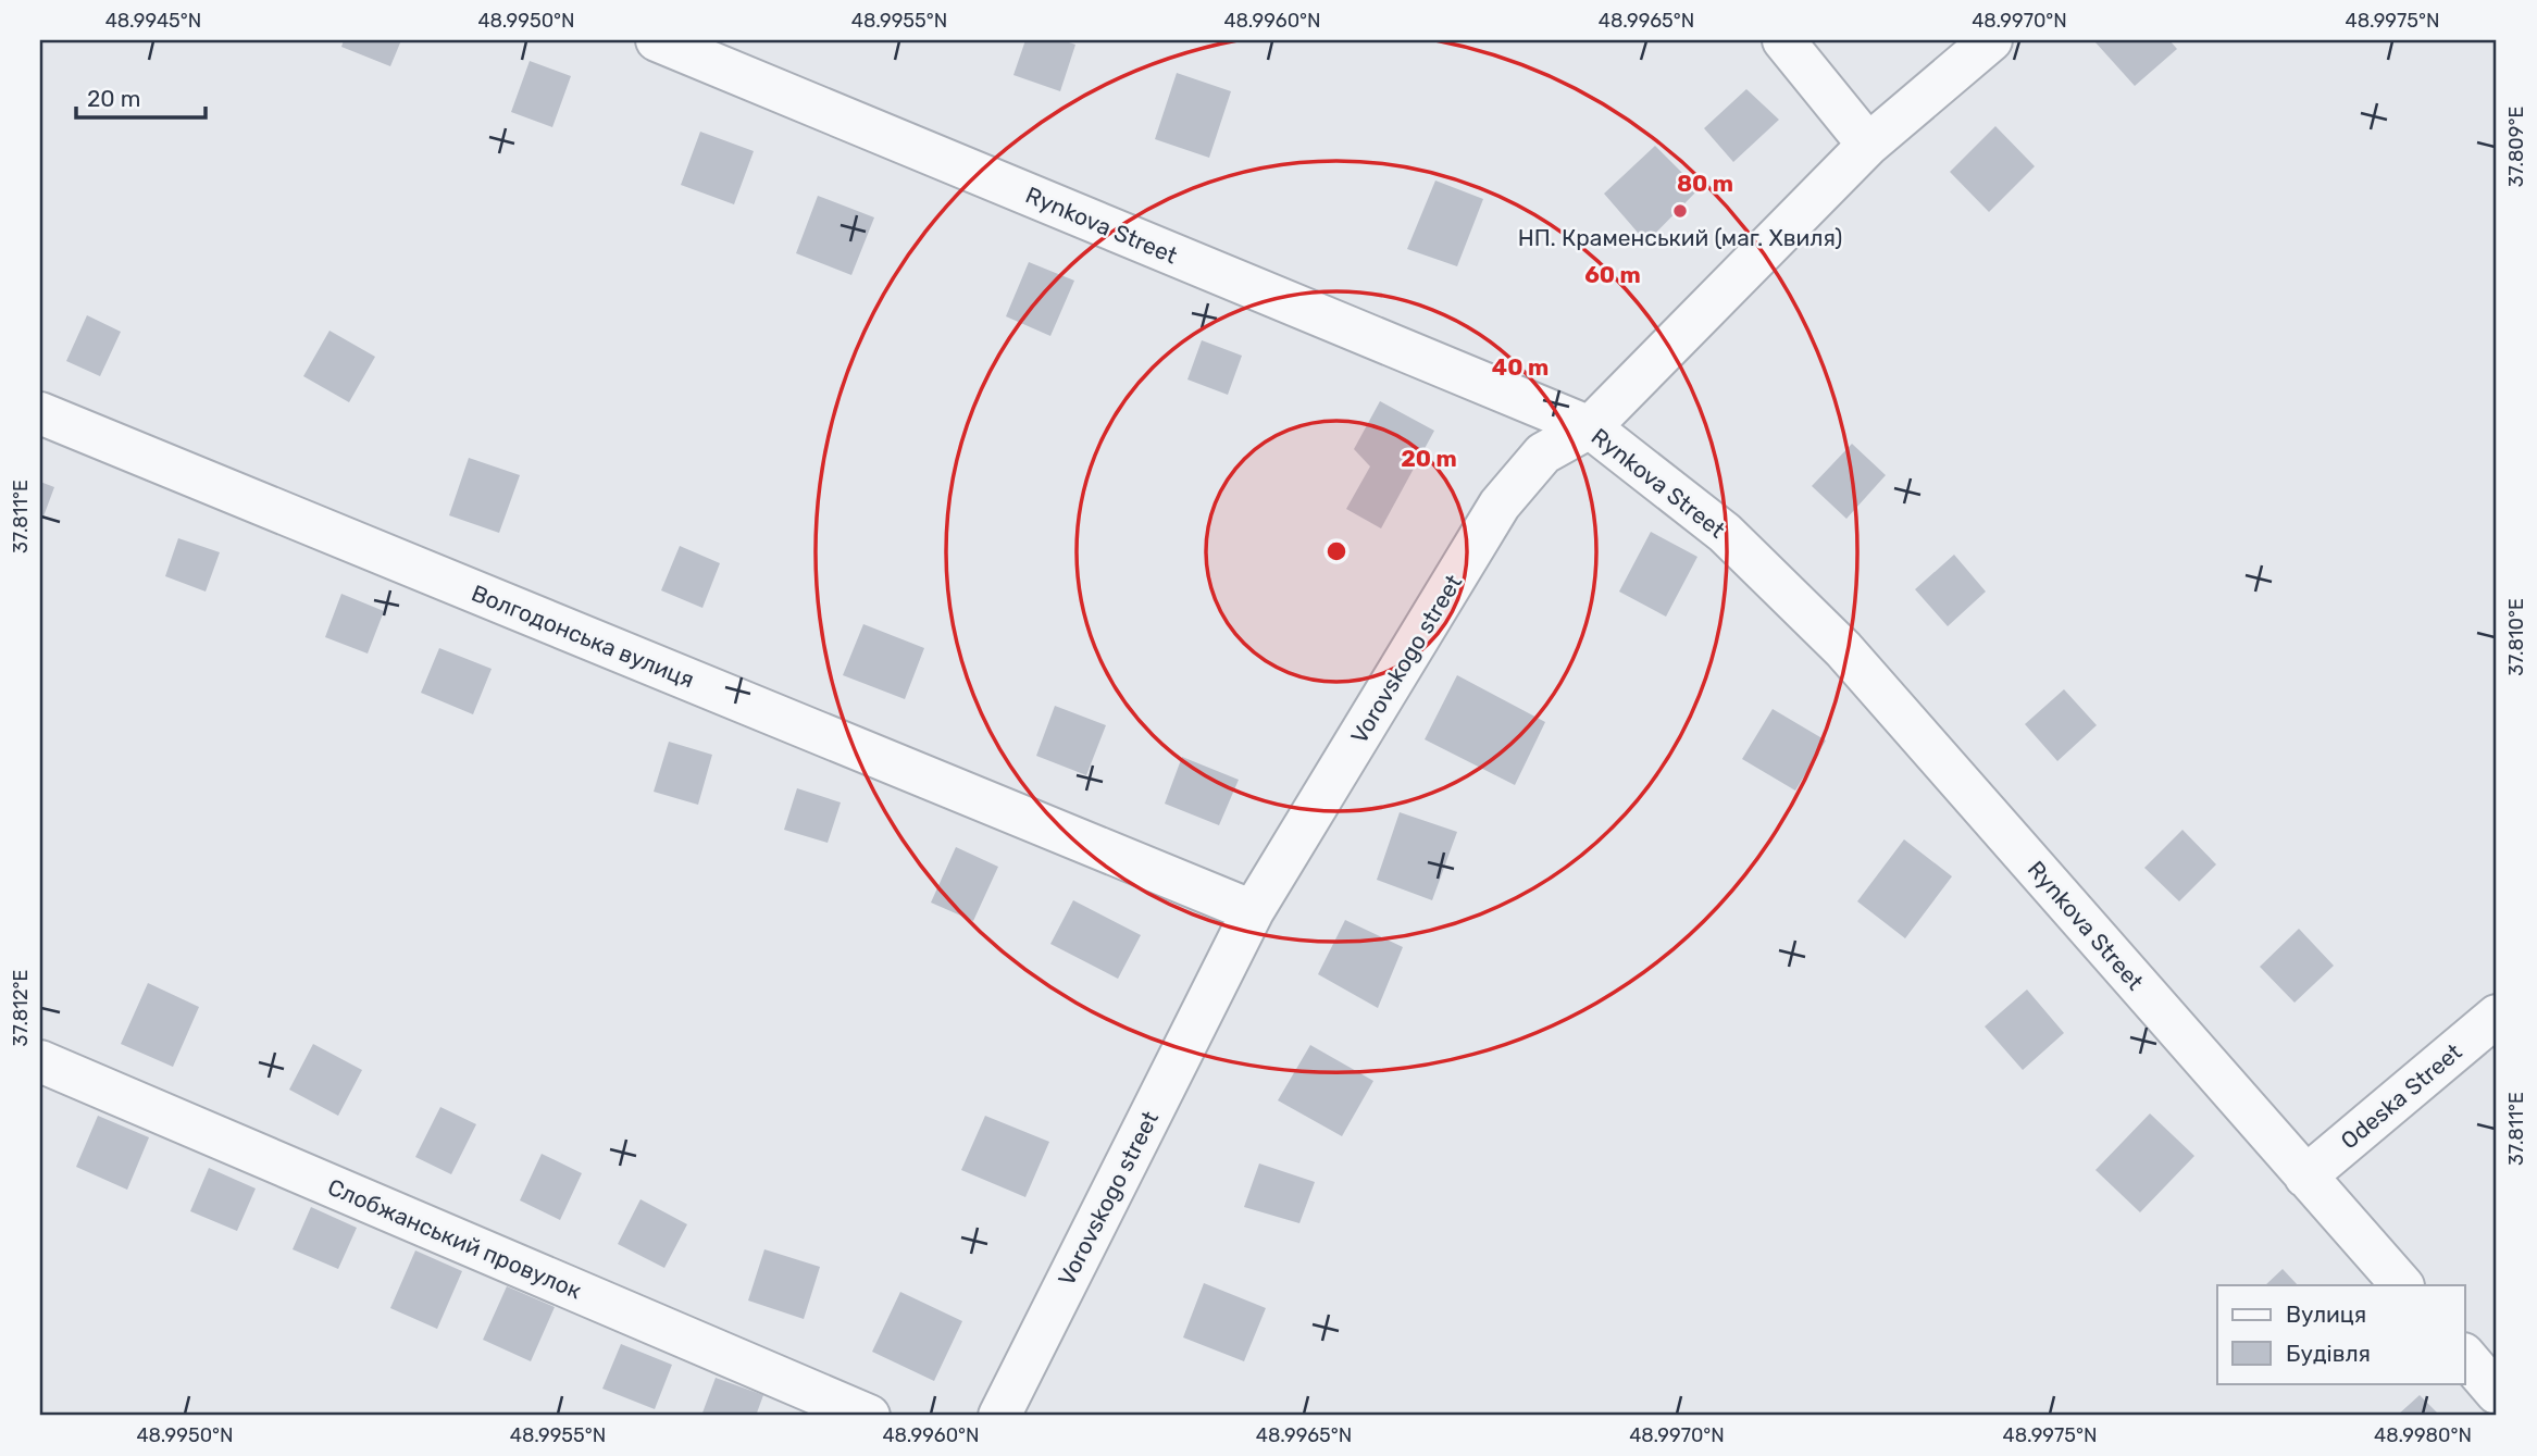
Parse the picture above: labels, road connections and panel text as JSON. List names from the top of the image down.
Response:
{
  "streets": {
    "street": [
      "Rynkova Street",
      "Волгодонська вулиця",
      "Vorovskogo street",
      "Odeska Street",
      "Слобжанський провулок"
    ]
  },
  "crossings": [
    ["Rynkova Street", "Vorovskogo street"],
    ["Rynkova Street", "Odeska Street"],
    ["Волгодонська вулиця", "Vorovskogo street"]
  ],
  "places": ["НП. Краменський (маг. Хвиля)"],
  "legend": ["Вулиця", "Будівля"],
  "scale_bar": "20 m",
  "coordinates": [
    "48.9945°N",
    "48.9950°N",
    "48.9955°N",
    "48.9960°N",
    "48.9965°N",
    "48.9970°N",
    "48.9975°N",
    "37.809°E",
    "37.811°E",
    "37.810°E",
    "37.812°E",
    "48.9980°N"
  ],
  "rings": [
    "80 m",
    "60 m",
    "40 m",
    "20 m"
  ]
}
